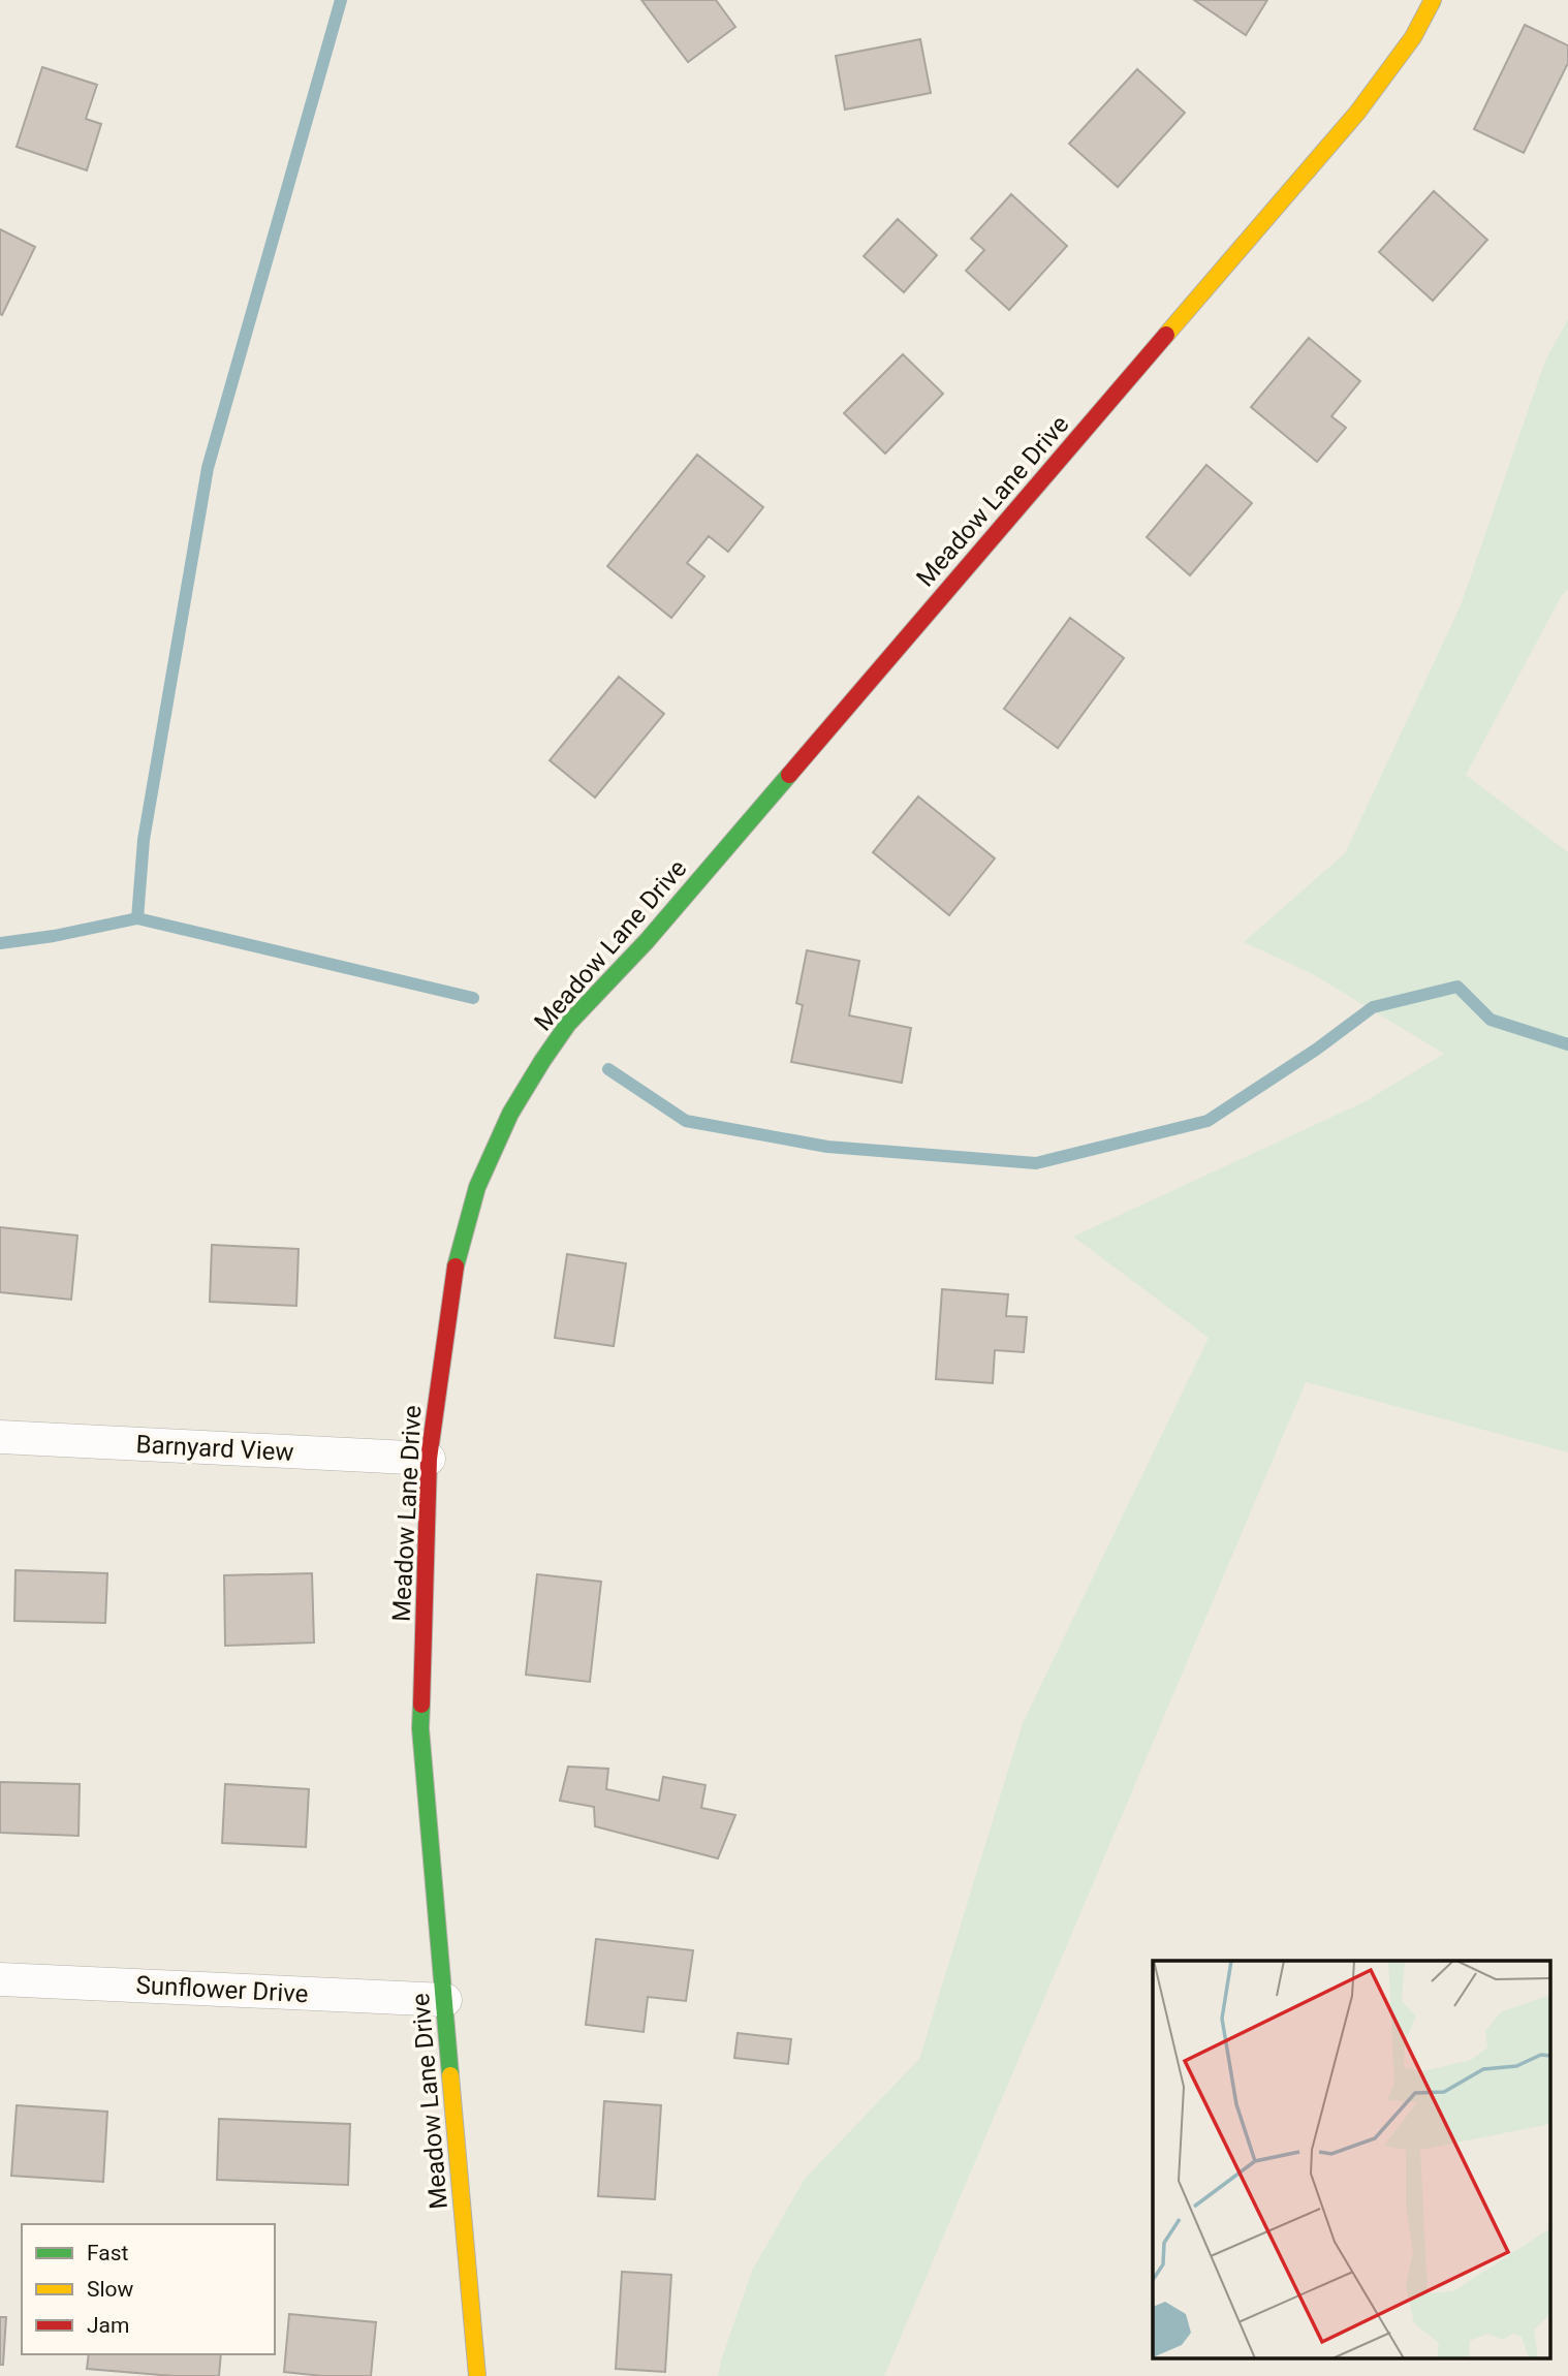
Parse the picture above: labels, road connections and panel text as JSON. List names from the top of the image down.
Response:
{
  "streets": {
    "street": ["Meadow Lane Drive", "Barnyard View", "Sunflower Drive"]
  },
  "crossings": [
    ["Meadow Lane Drive", "Barnyard View"],
    ["Meadow Lane Drive", "Sunflower Drive"]
  ],
  "legend": ["Fast", "Slow", "Jam"]
}
